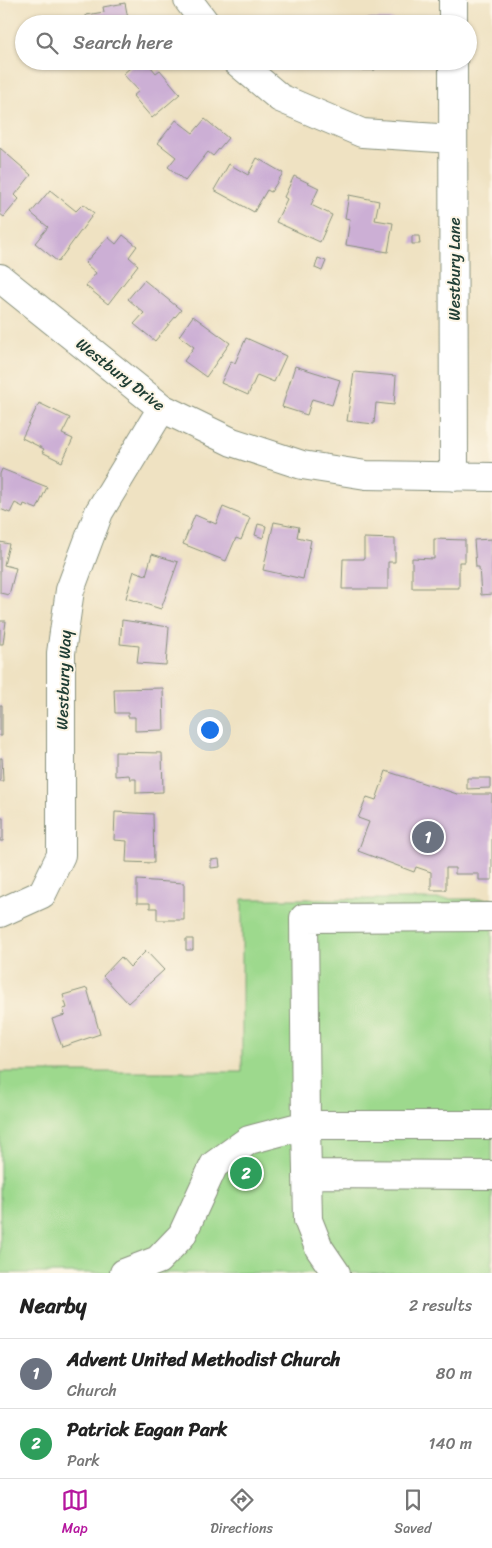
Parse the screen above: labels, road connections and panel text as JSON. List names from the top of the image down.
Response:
{
  "streets": {
    "street": ["Westbury Lane", "Westbury Drive", "Westbury Way"]
  },
  "crossings": [
    ["Westbury Lane", "Westbury Drive"],
    ["Westbury Drive", "Westbury Way"]
  ],
  "page": {
    "search": "Search here",
    "pins": ["1", "2"],
    "heading": ["Nearby", "2 results"],
    "list": [
      {
        "mark": "1",
        "name": "Advent United Methodist Church",
        "note": "Church",
        "value": "80 m"
      },
      {
        "mark": "2",
        "name": "Patrick Eagan Park",
        "note": "Park",
        "value": "140 m"
      }
    ],
    "nav": ["Map", "Directions", "Saved"]
  }
}
